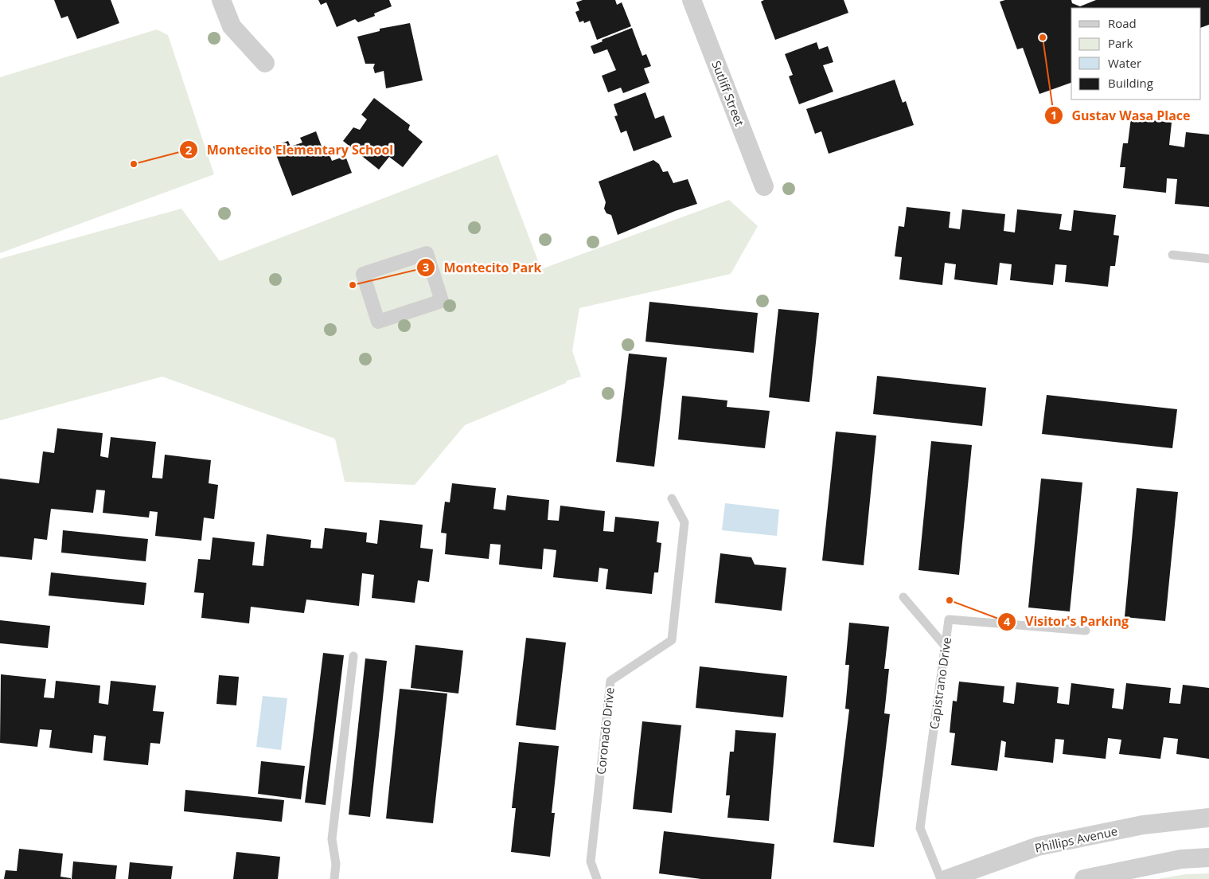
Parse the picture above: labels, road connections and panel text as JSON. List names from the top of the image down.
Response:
{
  "streets": {
    "street": ["Sutliff Street", "Phillips Avenue"],
    "lane": ["Capistrano Drive", "Coronado Drive"]
  },
  "places": [
    "Gustav Wasa Place",
    "Montecito Elementary School",
    "Montecito Park",
    "Visitor's Parking"
  ],
  "legend": [
    "Road",
    "Park",
    "Water",
    "Building"
  ]
}
